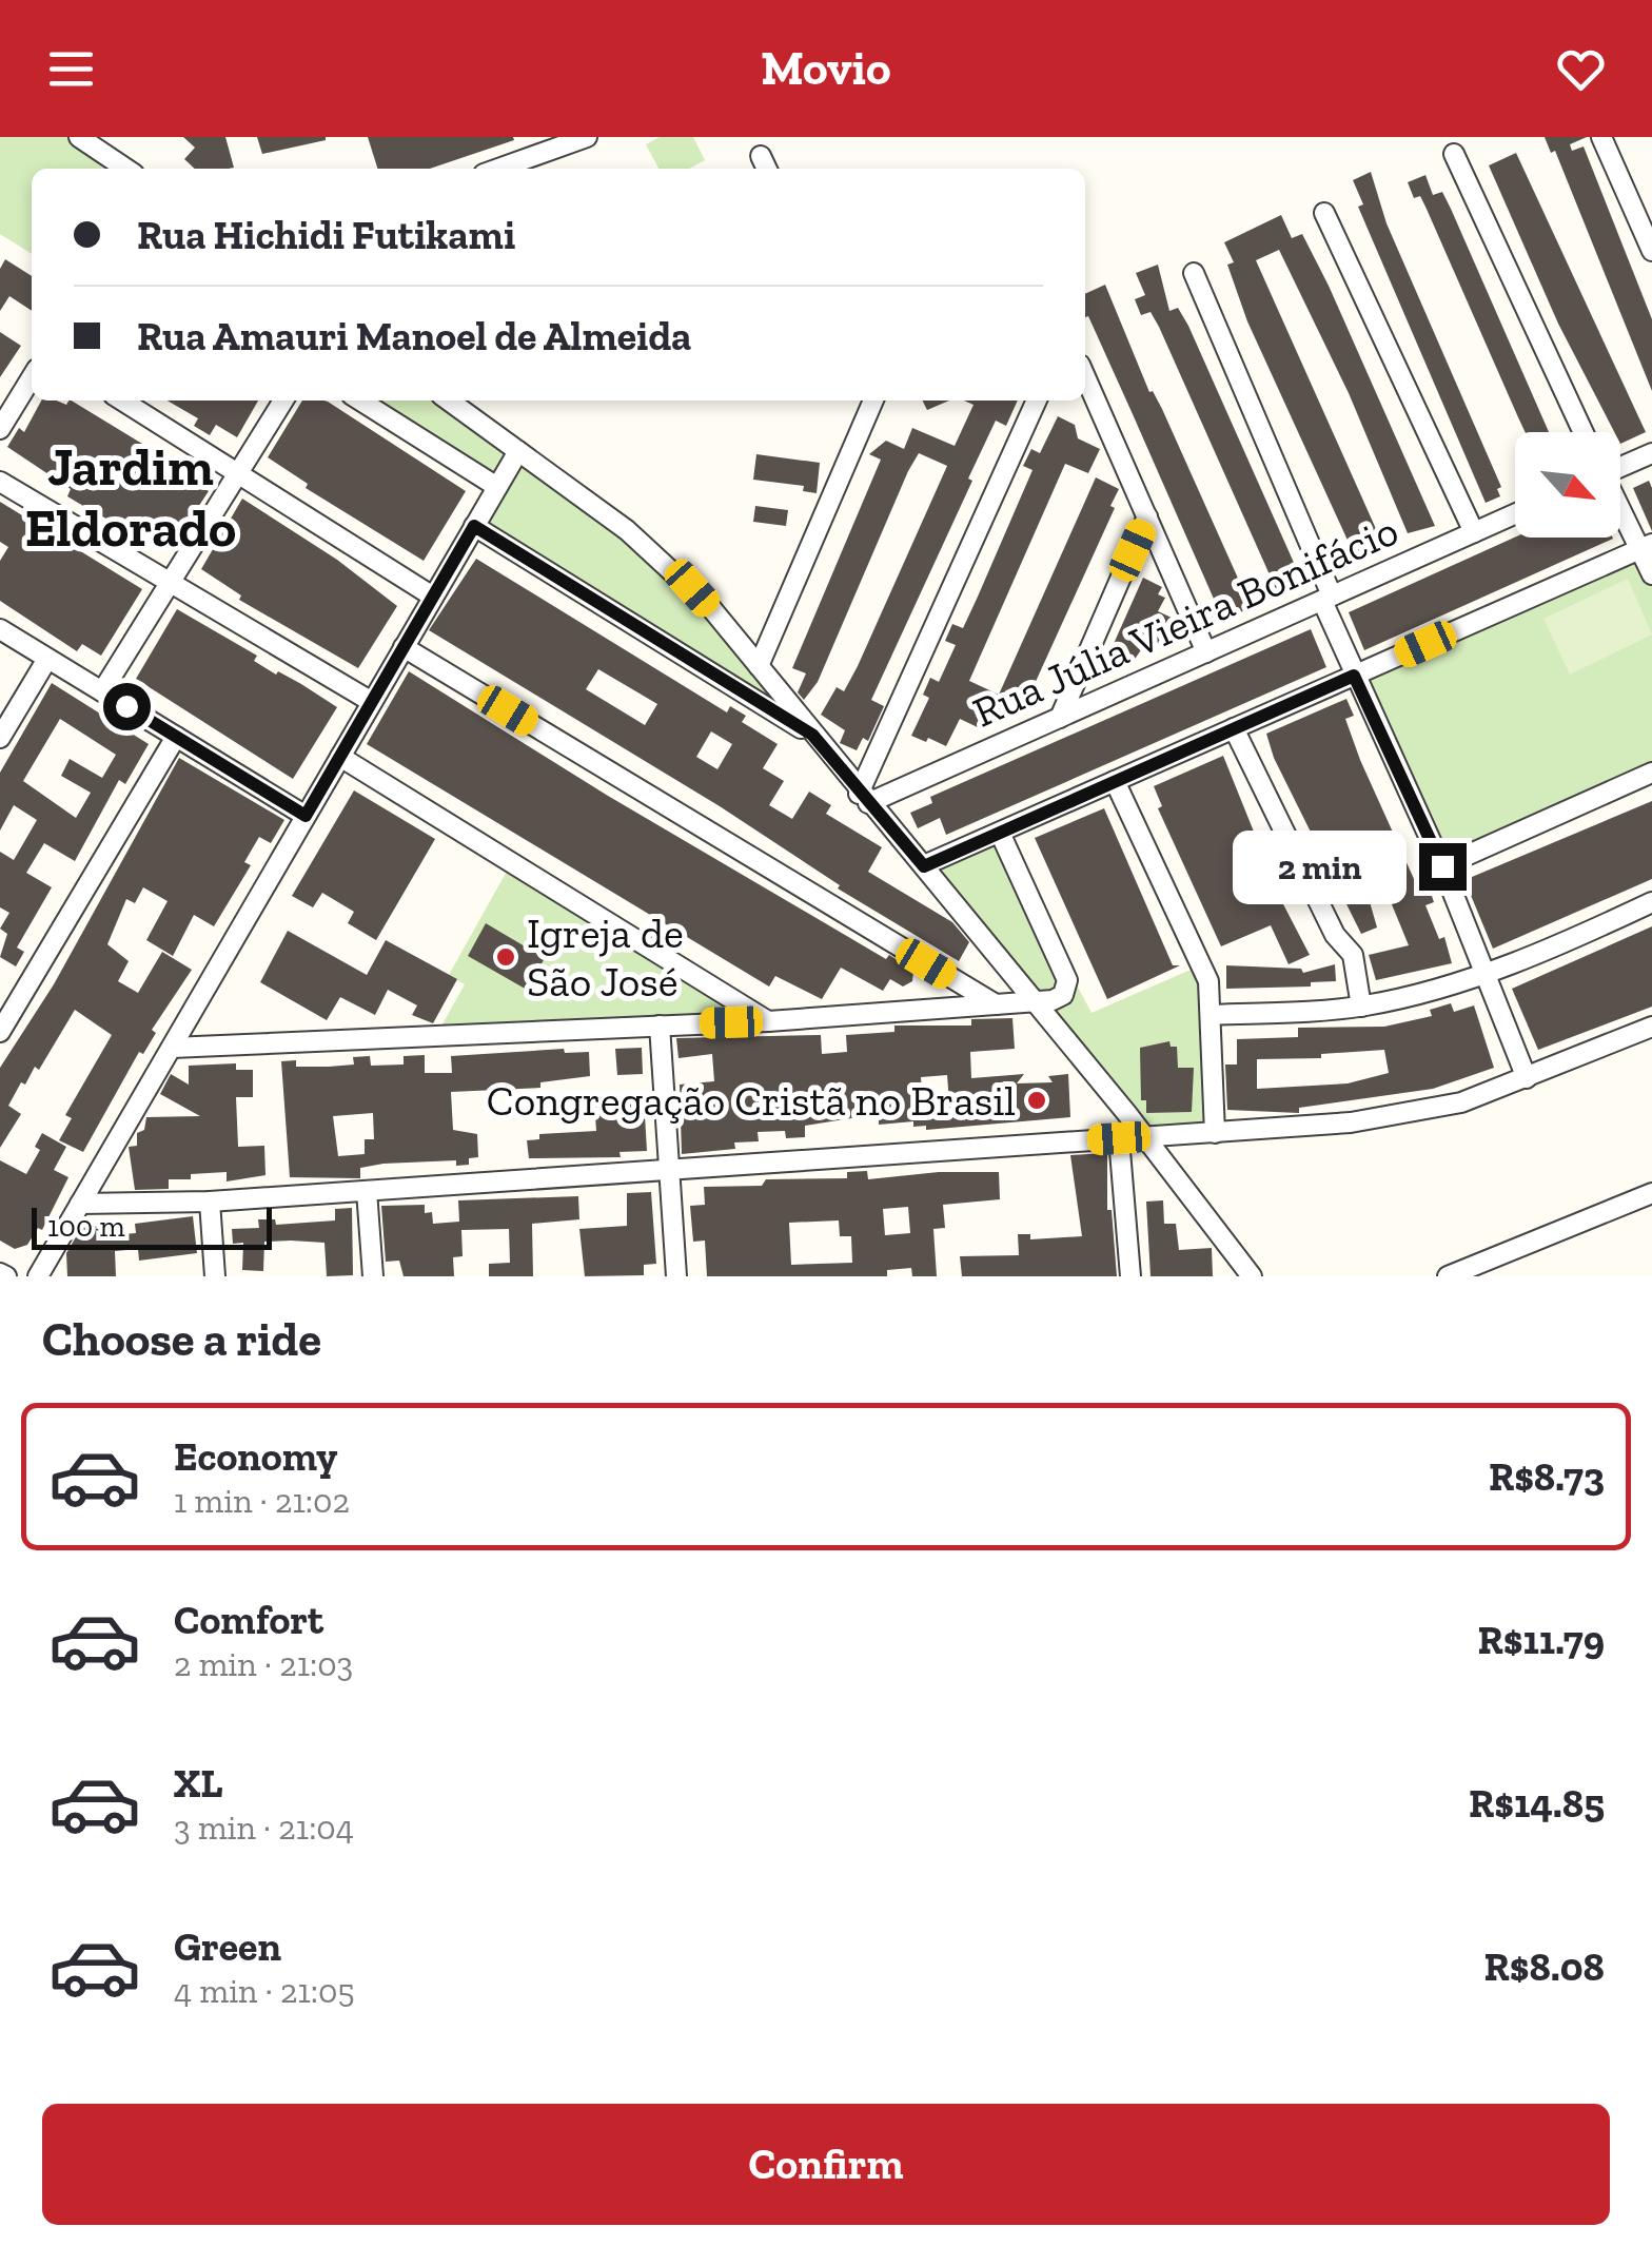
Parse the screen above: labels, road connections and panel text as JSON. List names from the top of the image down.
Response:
{
  "streets": {
    "street": ["Rua Júlia Vieira Bonifácio"]
  },
  "districts": ["Jardim Eldorado"],
  "places": ["Igreja de São José", "Congregação Cristã no Brasil"],
  "scale_bar": "100 m",
  "north": "bottom right",
  "page": {
    "header": "Movio",
    "banner": ["Rua Hichidi Futikami", "Rua Amauri Manoel de Almeida"],
    "bubble": "2 min",
    "scale": "100 m",
    "heading": "Choose a ride",
    "list": [
      {
        "name": "Economy",
        "note": "1 min · 21:02",
        "value": "R$8.73"
      },
      {
        "name": "Comfort",
        "note": "2 min · 21:03",
        "value": "R$11.79"
      },
      {
        "name": "XL",
        "note": "3 min · 21:04",
        "value": "R$14.85"
      },
      {
        "name": "Green",
        "note": "4 min · 21:05",
        "value": "R$8.08"
      }
    ],
    "buttons": "Confirm"
  }
}
